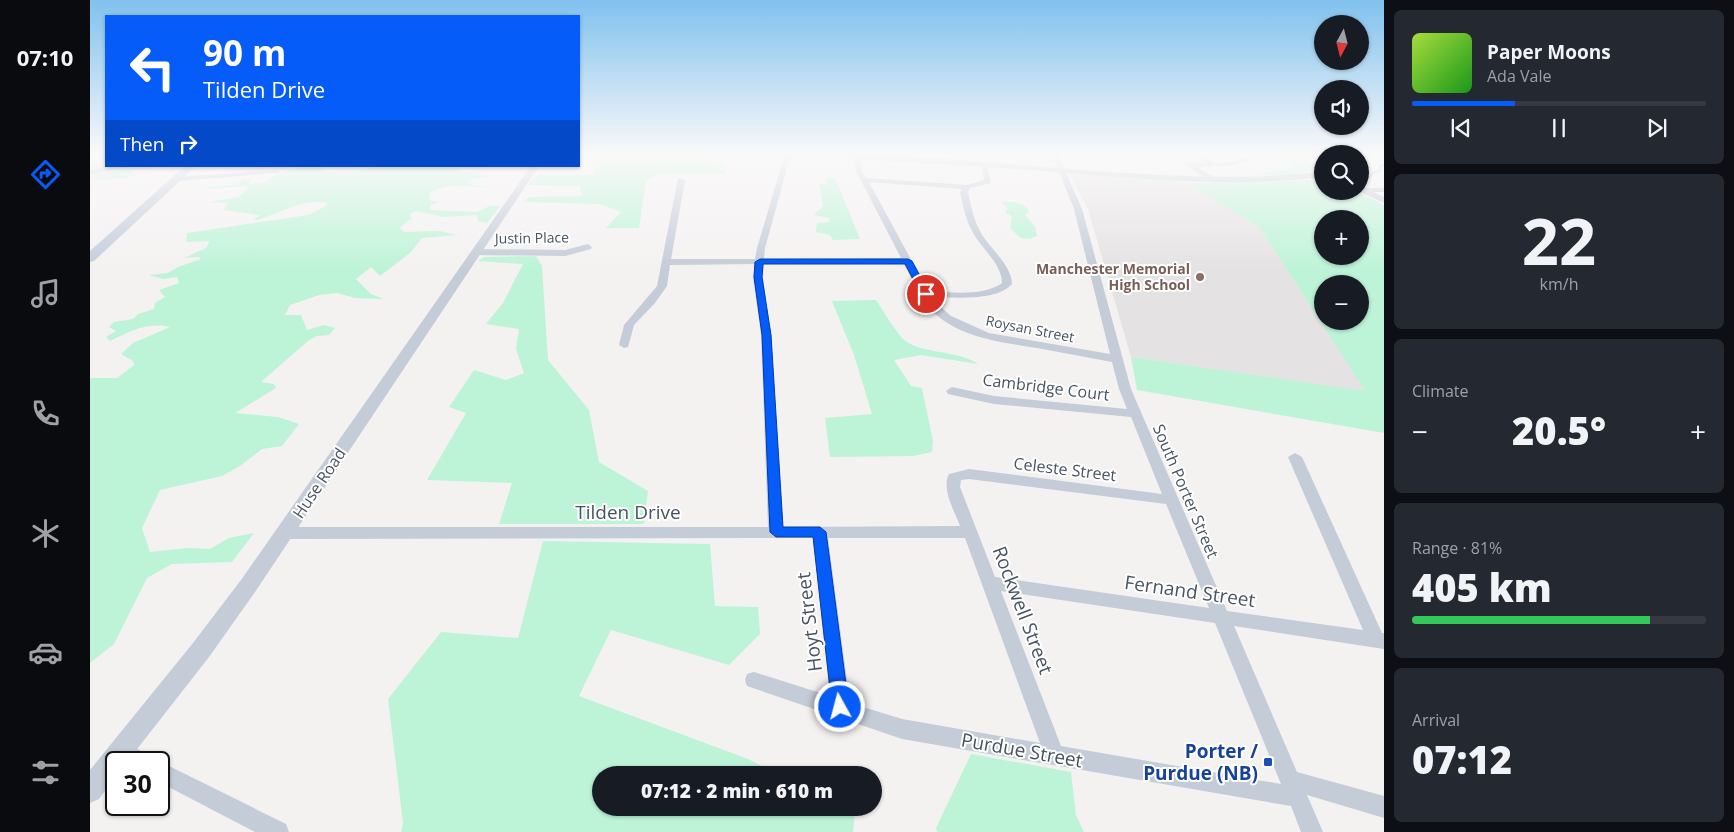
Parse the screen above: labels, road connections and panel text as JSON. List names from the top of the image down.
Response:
{
  "streets": {
    "street": [
      "Justin Place",
      "Roysan Street",
      "Cambridge Court",
      "Celeste Street",
      "Huse Road",
      "South Porter Street",
      "Tilden Drive",
      "Fernand Street",
      "Rockwell Street",
      "Hoyt Street",
      "Purdue Street"
    ]
  },
  "crossings": [
    ["Justin Place", "Huse Road"],
    ["Roysan Street", "South Porter Street"],
    ["Cambridge Court", "South Porter Street"],
    ["Celeste Street", "South Porter Street"],
    ["Celeste Street", "Rockwell Street"],
    ["Huse Road", "Tilden Drive"],
    ["South Porter Street", "Fernand Street"],
    ["South Porter Street", "Purdue Street"],
    ["Tilden Drive", "Rockwell Street"],
    ["Tilden Drive", "Hoyt Street"],
    ["Fernand Street", "Rockwell Street"],
    ["Rockwell Street", "Purdue Street"],
    ["Hoyt Street", "Purdue Street"]
  ],
  "places": {
    "other": ["Manchester Memorial High School"],
    "transit": ["Porter / Purdue (NB)"]
  },
  "north": "bottom",
  "page": {
    "tabs": "07:10",
    "map_buttons": ["+", "−"],
    "turn": ["90 m", "Tilden Drive"],
    "song": ["Paper Moons", "Ada Vale"],
    "then": "Then",
    "tile": [
      ["22", "km/h"],
      "Climate",
      ["Range · 81%", "405 km"],
      ["Arrival", "07:12"]
    ],
    "heat": ["−", "20.5°", "+"],
    "limit": "30",
    "trip": "07:12 · 2 min · 610 m"
  }
}
